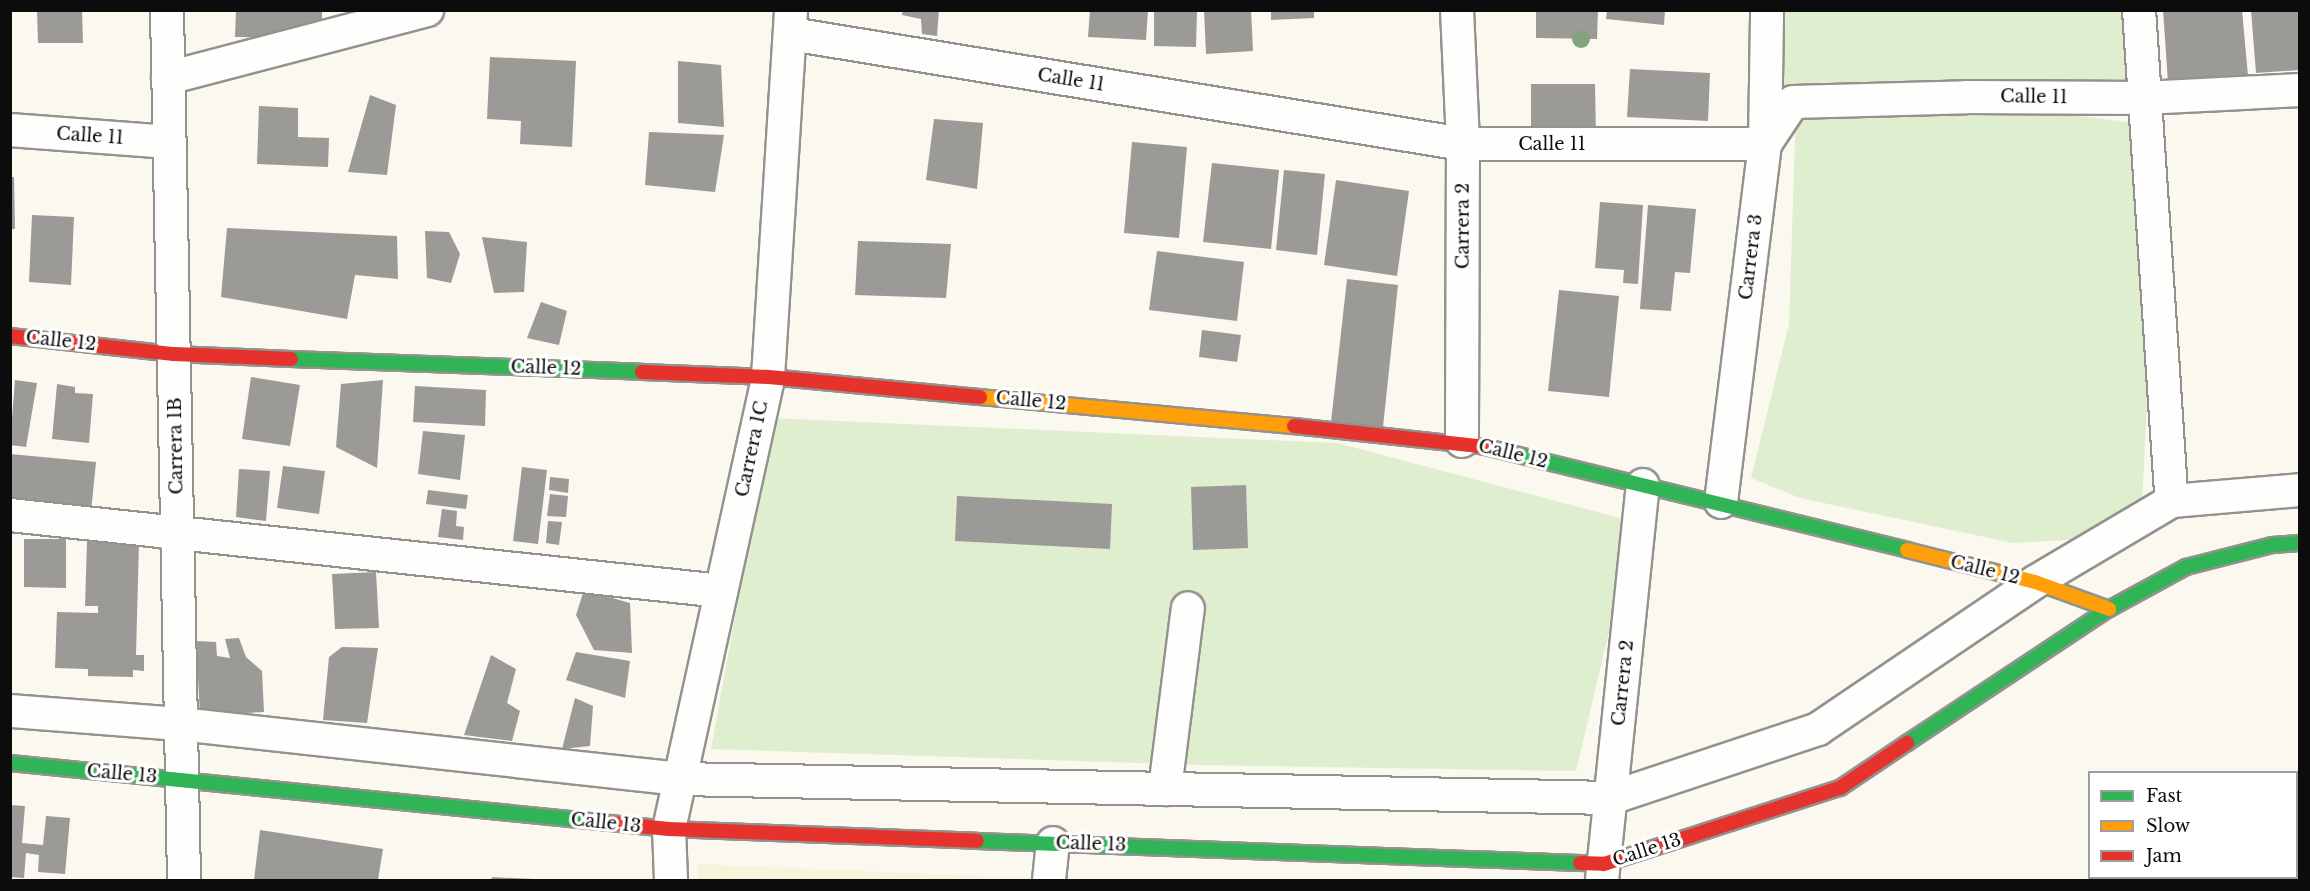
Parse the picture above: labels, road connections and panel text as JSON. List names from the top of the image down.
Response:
{
  "streets": {
    "street": [
      "Calle 11",
      "Carrera 2",
      "Carrera 3",
      "Calle 12",
      "Carrera 1B",
      "Carrera 1C",
      "Calle 13"
    ]
  },
  "crossings": [
    ["Calle 11", "Carrera 2"],
    ["Calle 11", "Carrera 3"],
    ["Calle 11", "Carrera 1B"],
    ["Calle 11", "Carrera 1C"],
    ["Carrera 2", "Calle 12"],
    ["Carrera 2", "Calle 13"],
    ["Carrera 3", "Calle 12"],
    ["Calle 12", "Carrera 1B"],
    ["Calle 12", "Carrera 1C"],
    ["Calle 12", "Calle 13"],
    ["Carrera 1B", "Calle 13"],
    ["Carrera 1C", "Calle 13"]
  ],
  "legend": ["Fast", "Slow", "Jam"]
}
